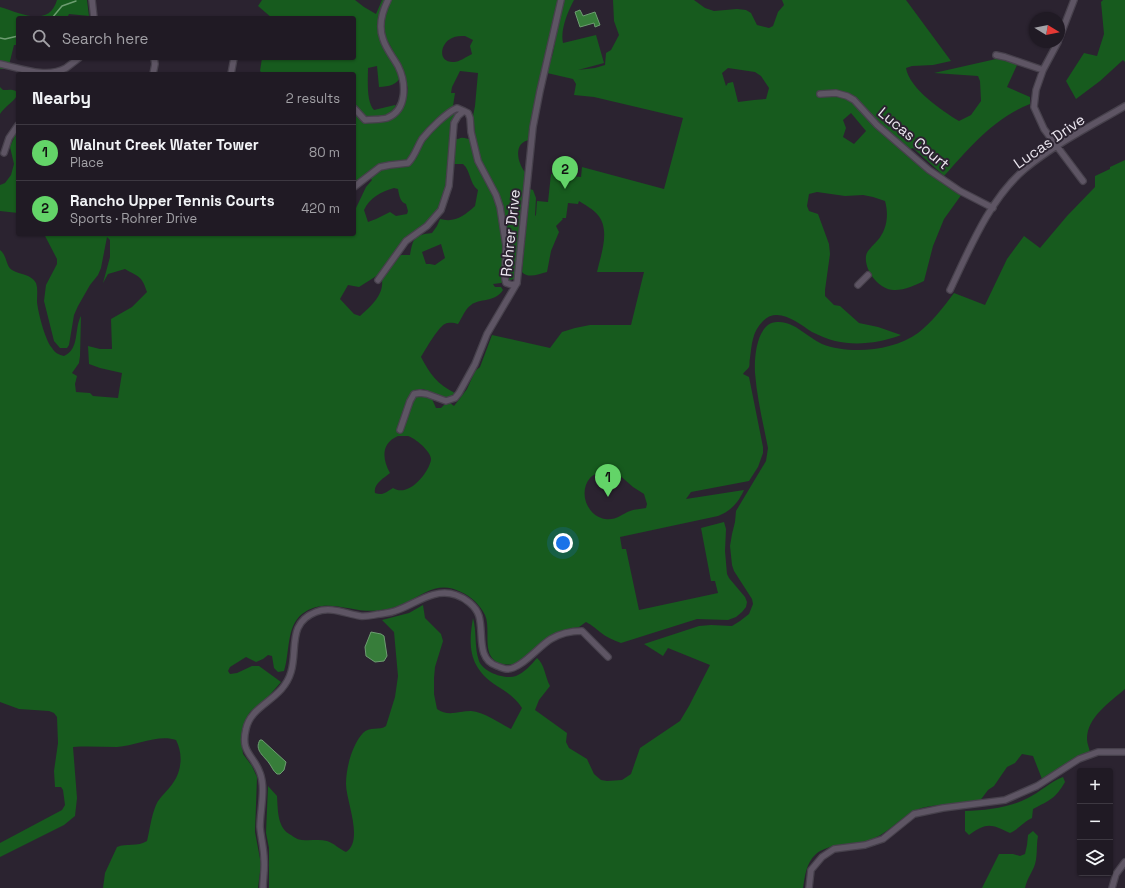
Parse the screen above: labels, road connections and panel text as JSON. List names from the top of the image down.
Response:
{
  "streets": {
    "street": ["Lucas Court", "Lucas Drive", "Rohrer Drive"]
  },
  "crossings": [
    ["Lucas Court", "Lucas Drive"]
  ],
  "north": "right",
  "page": {
    "search": "Search here",
    "heading": ["Nearby", "2 results"],
    "list": [
      {
        "mark": "1",
        "name": "Walnut Creek Water Tower",
        "note": "Place",
        "value": "80 m"
      },
      {
        "mark": "2",
        "name": "Rancho Upper Tennis Courts",
        "note": "Sports · Rohrer Drive",
        "value": "420 m"
      }
    ],
    "pins": ["2", "1"],
    "map_buttons": ["+", "−"]
  }
}
